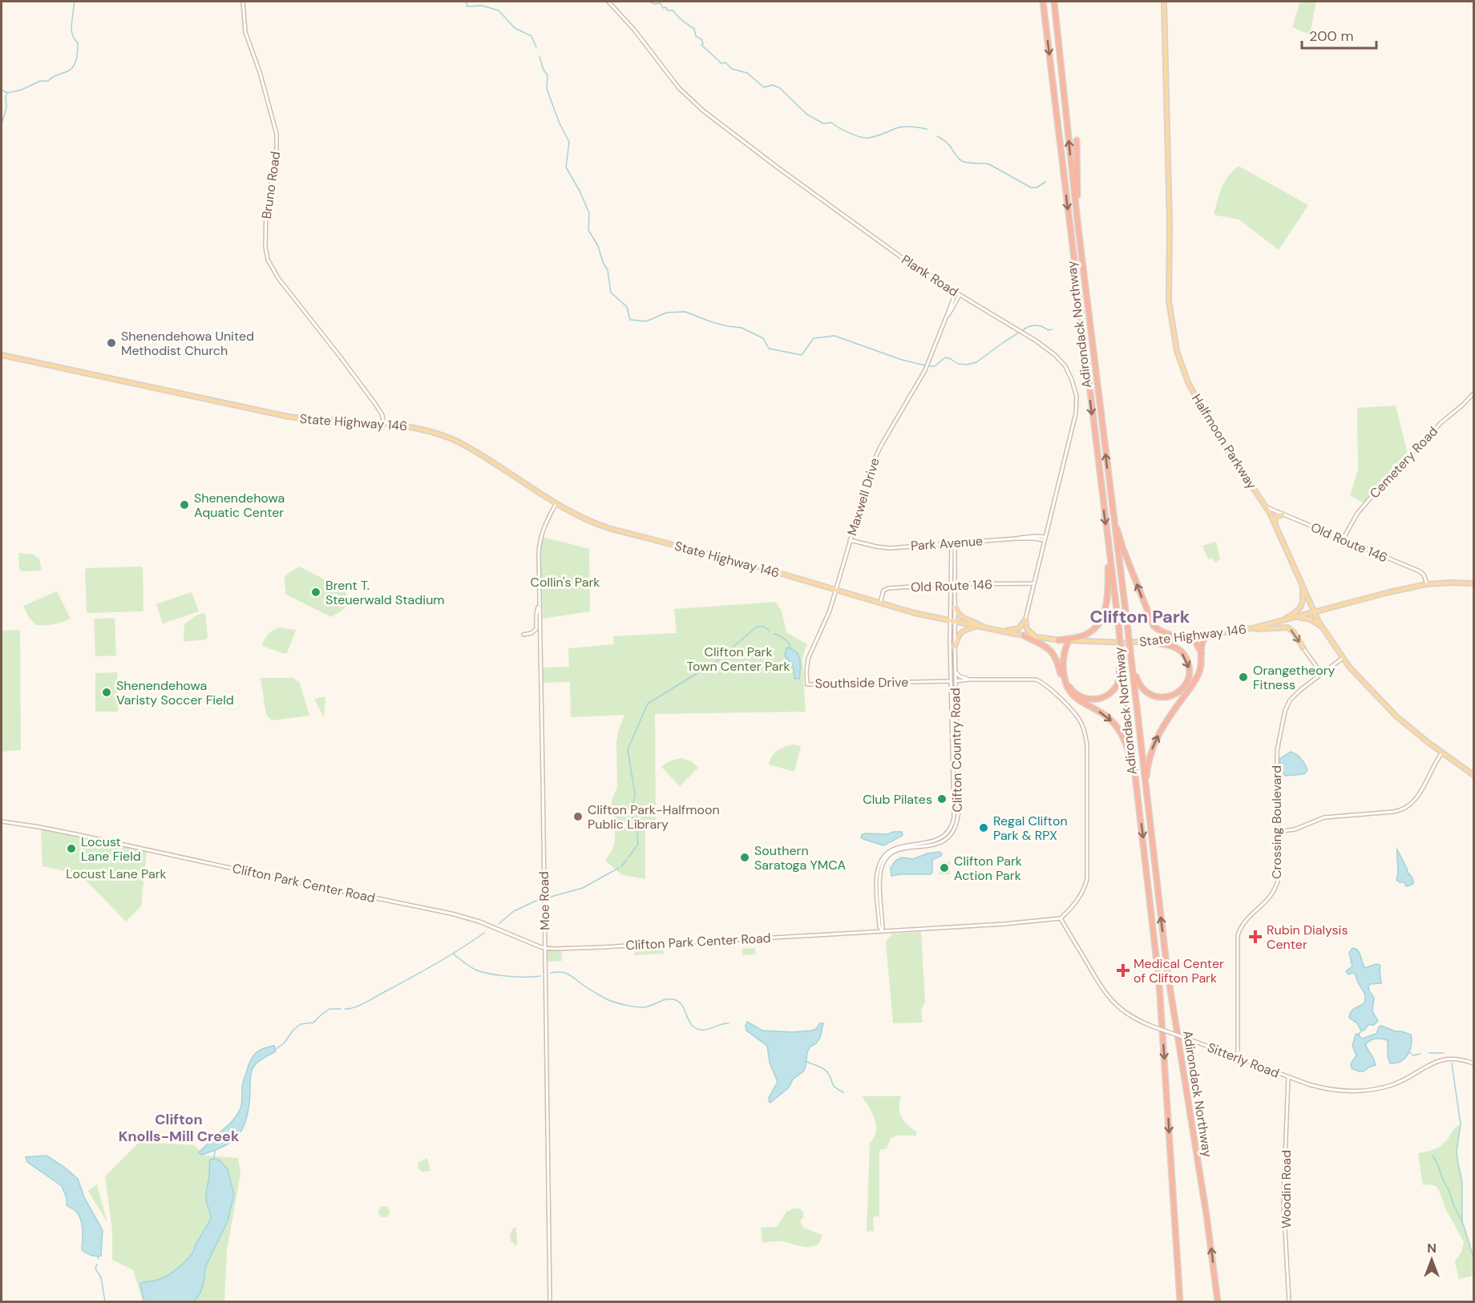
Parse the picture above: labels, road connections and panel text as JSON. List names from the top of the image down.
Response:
{
  "streets": {
    "highway": ["Adirondack Northway"],
    "main road": ["State Highway 146", "Halfmoon Parkway"],
    "street": [
      "Bruno Road",
      "Plank Road",
      "Cemetery Road",
      "Maxwell Drive",
      "Old Route 146",
      "Park Avenue",
      "Southside Drive",
      "Clifton Country Road",
      "Crossing Boulevard",
      "Clifton Park Center Road",
      "Moe Road",
      "Sitterly Road",
      "Woodin Road"
    ]
  },
  "crossings": [
    ["Bruno Road", "State Highway 146"],
    ["Plank Road", "Maxwell Drive"],
    ["Plank Road", "Old Route 146"],
    ["Plank Road", "Park Avenue"],
    ["State Highway 146", "Halfmoon Parkway"],
    ["State Highway 146", "Maxwell Drive"],
    ["State Highway 146", "Old Route 146"],
    ["State Highway 146", "Clifton Country Road"],
    ["State Highway 146", "Moe Road"],
    ["Halfmoon Parkway", "Old Route 146"],
    ["Halfmoon Parkway", "Crossing Boulevard"],
    ["Cemetery Road", "Old Route 146"],
    ["Maxwell Drive", "Park Avenue"],
    ["Maxwell Drive", "Southside Drive"],
    ["Old Route 146", "Clifton Country Road"],
    ["Park Avenue", "Clifton Country Road"],
    ["Southside Drive", "Clifton Country Road"],
    ["Clifton Country Road", "Clifton Park Center Road"],
    ["Crossing Boulevard", "Sitterly Road"],
    ["Clifton Park Center Road", "Moe Road"],
    ["Clifton Park Center Road", "Sitterly Road"],
    ["Sitterly Road", "Woodin Road"]
  ],
  "districts": ["Clifton Park", "Clifton Knolls-Mill Creek"],
  "parks": ["Collin's Park", "Clifton Park Town Center Park", "Locust Lane Park"],
  "places": {
    "other": [
      "Shenendehowa United Methodist Church",
      "Shenendehowa Aquatic Center",
      "Brent T. Steuerwald Stadium",
      "Orangetheory Fitness",
      "Shenendehowa Varisty Soccer Field",
      "Club Pilates",
      "Clifton Park-Halfmoon Public Library",
      "Regal Clifton Park & RPX",
      "Locust Lane Field",
      "Southern Saratoga YMCA",
      "Clifton Park Action Park"
    ],
    "health": ["Rubin Dialysis Center", "Medical Center of Clifton Park"]
  },
  "scale_bar": "200 m",
  "north": "top"
}
